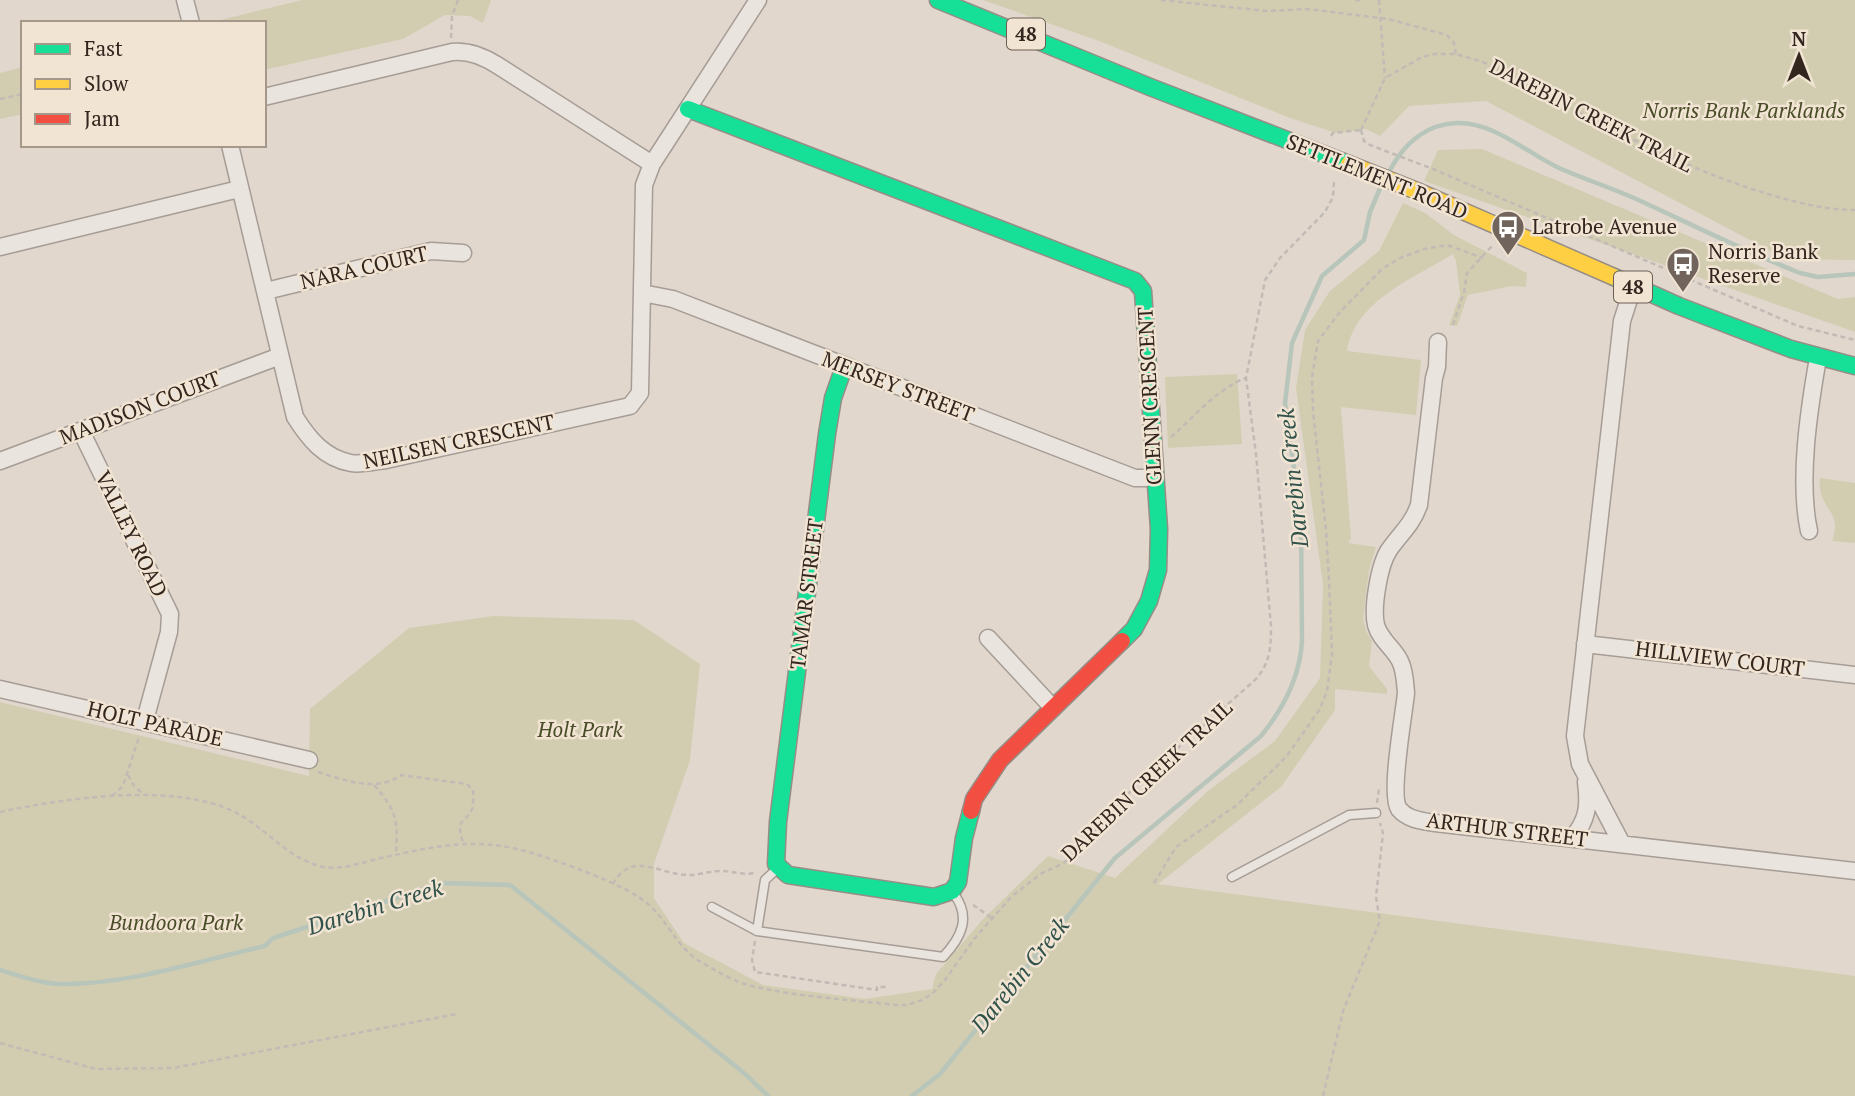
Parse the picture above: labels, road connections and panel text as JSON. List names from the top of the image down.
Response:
{
  "streets": {
    "street": [
      "48",
      "SETTLEMENT ROAD",
      "NARA COURT",
      "MERSEY STREET",
      "GLENN CRESCENT",
      "MADISON COURT",
      "NEILSEN CRESCENT",
      "VALLEY ROAD",
      "TAMAR STREET",
      "HILLVIEW COURT",
      "HOLT PARADE",
      "ARTHUR STREET"
    ],
    "path": ["DAREBIN CREEK TRAIL"]
  },
  "crossings": [
    ["NARA COURT", "NEILSEN CRESCENT"],
    ["MERSEY STREET", "GLENN CRESCENT"],
    ["MERSEY STREET", "NEILSEN CRESCENT"],
    ["MERSEY STREET", "TAMAR STREET"],
    ["GLENN CRESCENT", "NEILSEN CRESCENT"],
    ["MADISON COURT", "NEILSEN CRESCENT"],
    ["MADISON COURT", "VALLEY ROAD"],
    ["VALLEY ROAD", "HOLT PARADE"]
  ],
  "water": ["Darebin Creek"],
  "parks": ["Norris Bank Parklands", "Holt Park", "Bundoora Park"],
  "places": {
    "bus stop": ["Latrobe Avenue", "Norris Bank Reserve"]
  },
  "legend": ["Fast", "Slow", "Jam"],
  "north": "top"
}
